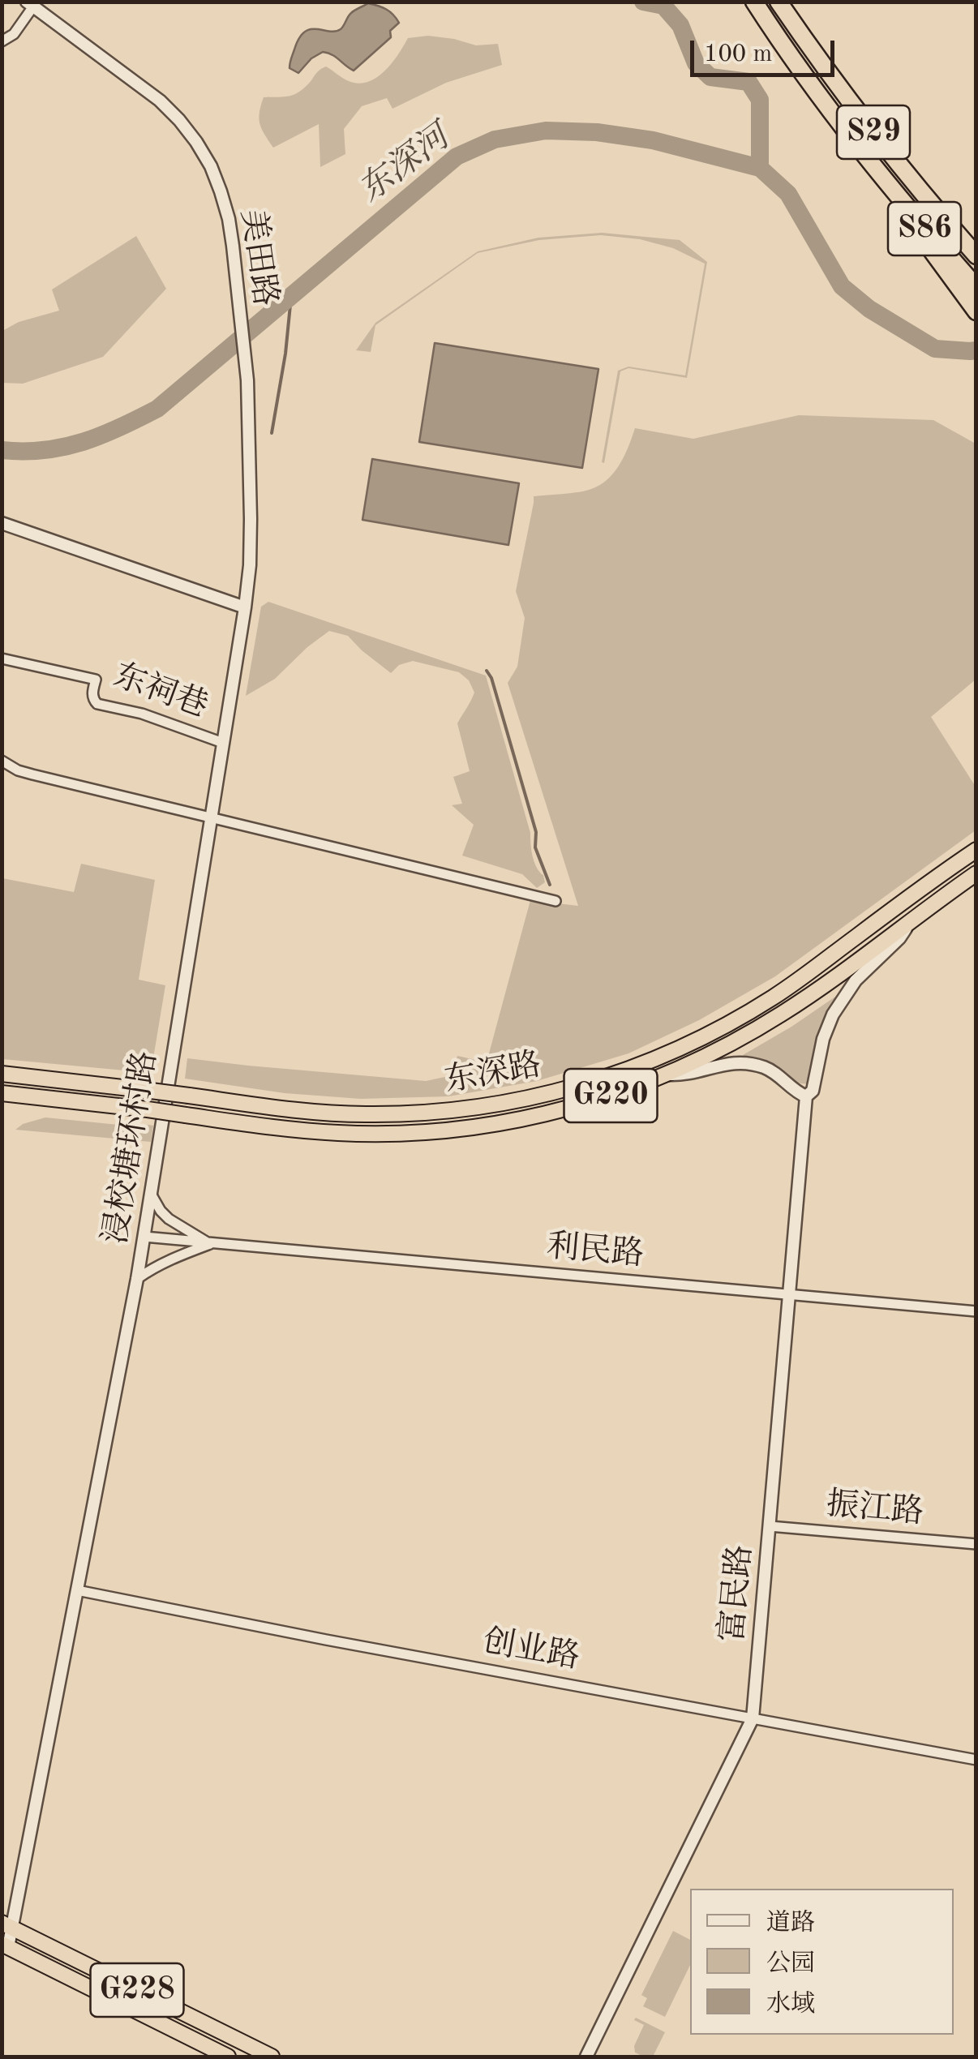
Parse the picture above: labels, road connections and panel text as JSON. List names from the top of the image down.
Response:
{
  "streets": {
    "highway": [
      "S29",
      "S86",
      "东深路",
      "G220",
      "G228"
    ],
    "street": [
      "美田路",
      "东祠巷",
      "浸校塘环村路",
      "利民路",
      "振江路",
      "富民路",
      "创业路"
    ]
  },
  "crossings": [
    ["S29", "S86"],
    ["美田路", "浸校塘环村路"],
    ["东祠巷", "浸校塘环村路"],
    ["东深路", "富民路"],
    ["浸校塘环村路", "利民路"],
    ["浸校塘环村路", "创业路"],
    ["浸校塘环村路", "G228"],
    ["利民路", "富民路"],
    ["振江路", "富民路"],
    ["富民路", "创业路"]
  ],
  "water": ["东深河"],
  "legend": ["道路", "公园", "水域"],
  "scale_bar": "100 m"
}
